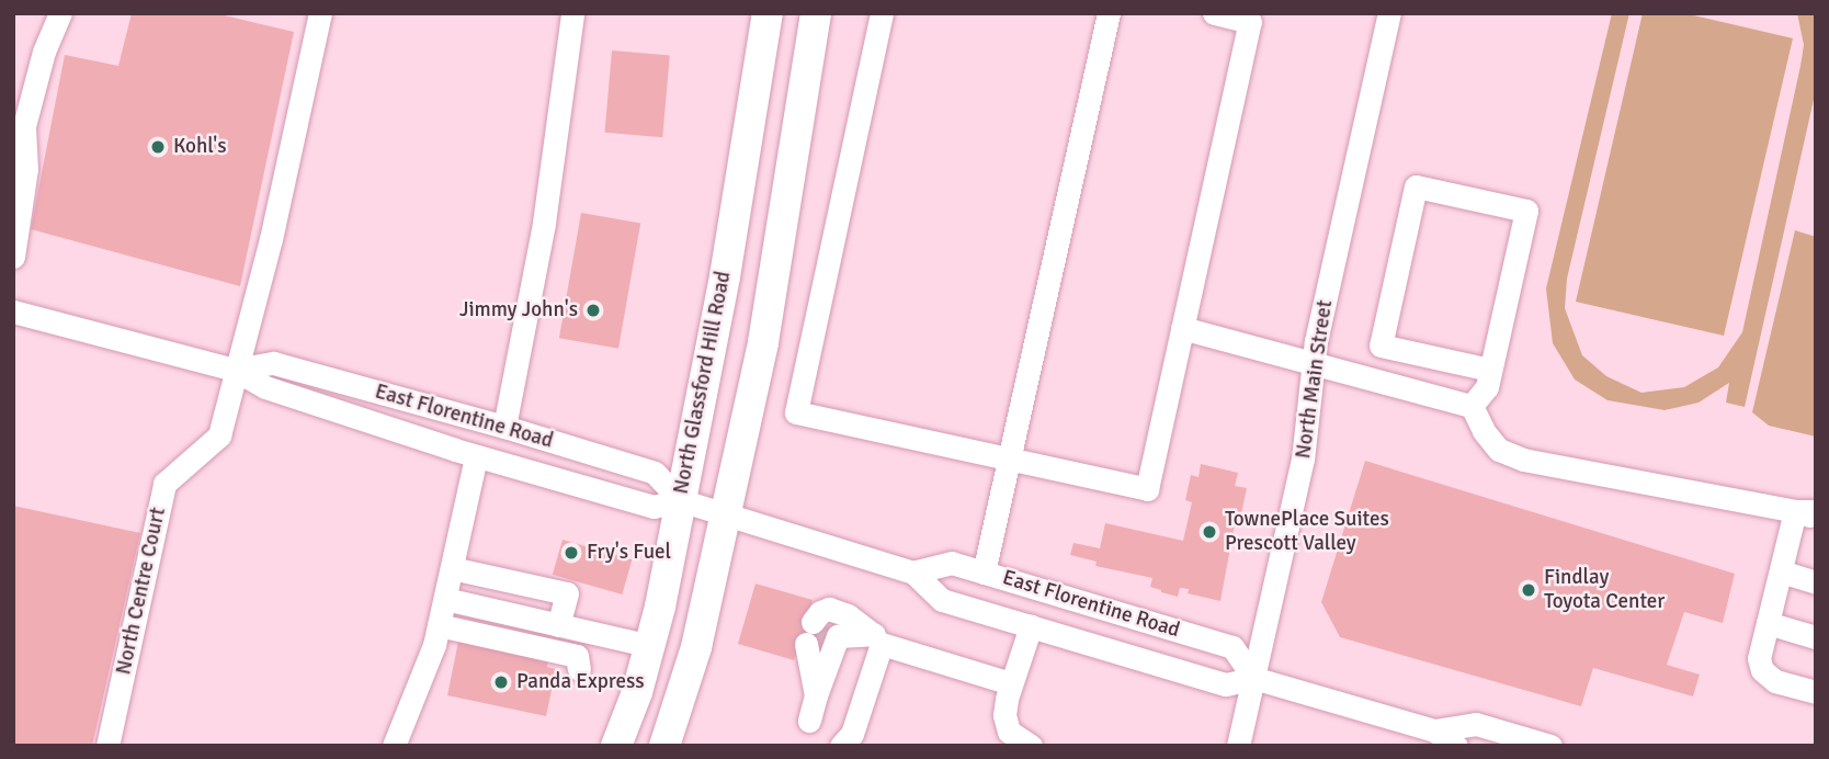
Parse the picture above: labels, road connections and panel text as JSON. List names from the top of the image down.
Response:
{
  "streets": {
    "main road": ["North Glassford Hill Road"],
    "street": ["North Main Street", "East Florentine Road", "North Centre Court"]
  },
  "crossings": [
    ["North Main Street", "East Florentine Road"],
    ["North Glassford Hill Road", "East Florentine Road"],
    ["East Florentine Road", "North Centre Court"]
  ],
  "places": [
    "Kohl's",
    "Jimmy John's",
    "TownePlace Suites Prescott Valley",
    "Fry's Fuel",
    "Findlay Toyota Center",
    "Panda Express"
  ]
}
